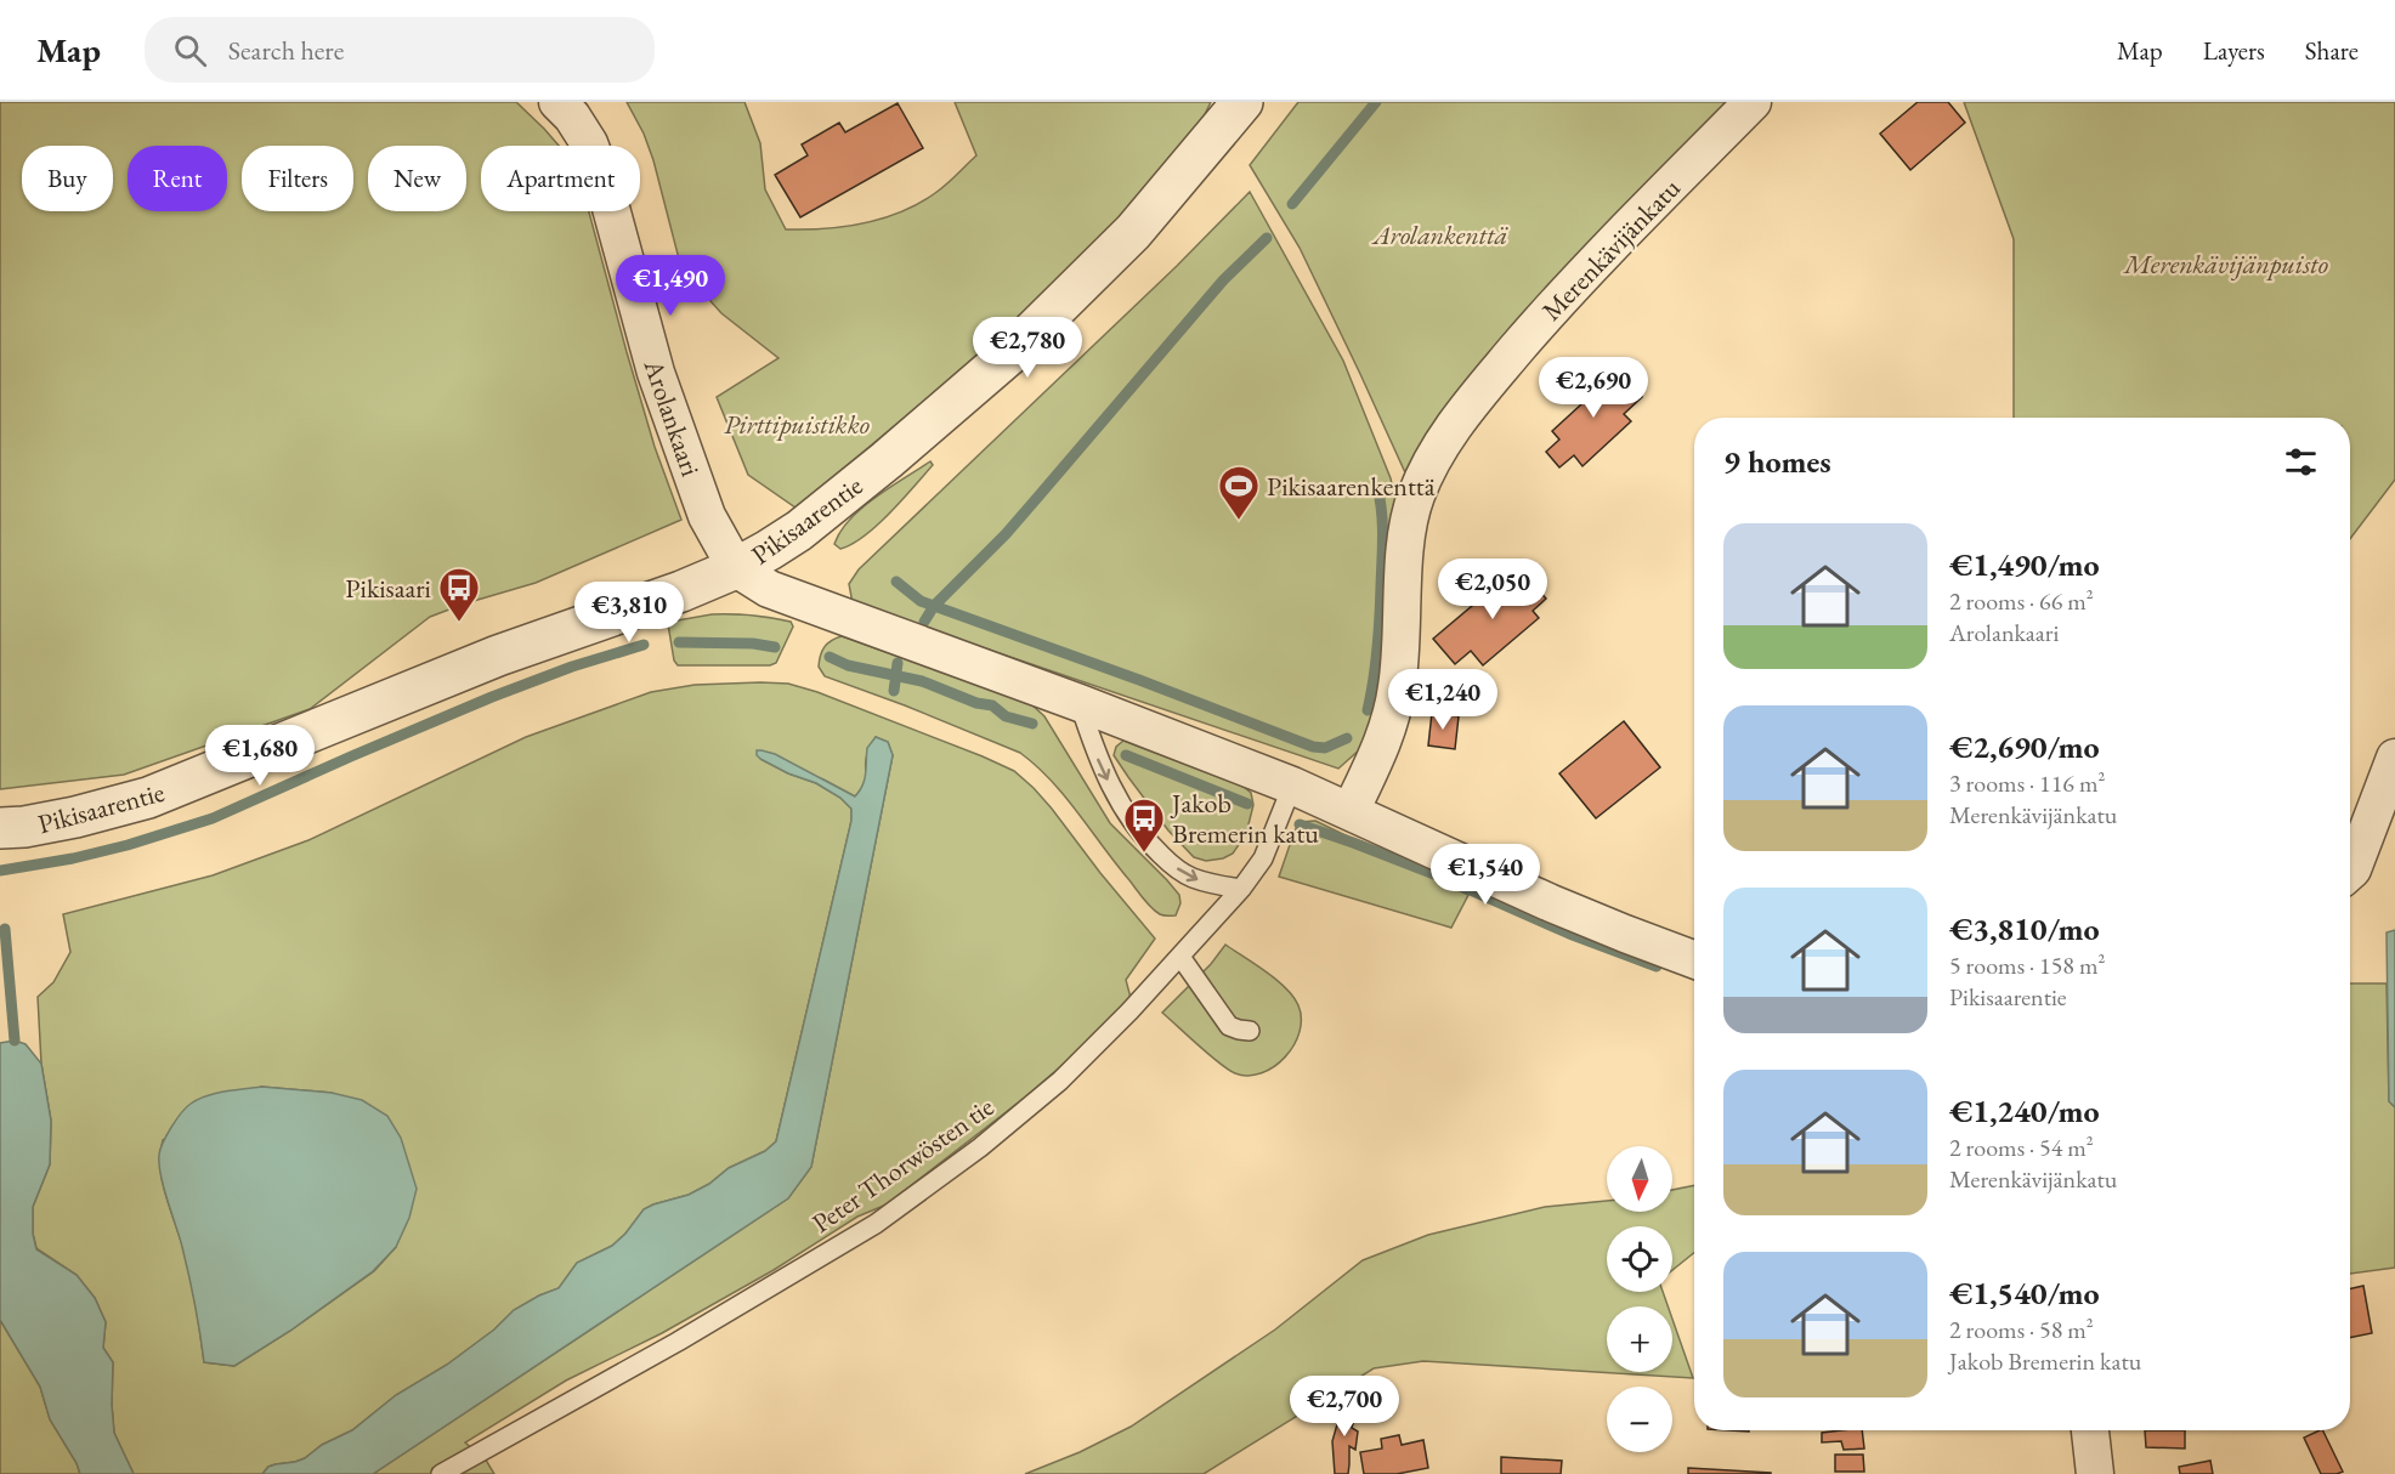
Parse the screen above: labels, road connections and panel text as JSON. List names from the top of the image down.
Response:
{
  "streets": {
    "street": ["Merenkävijänkatu", "Arolankaari", "Pikisaarentie"],
    "lane": ["Peter Thorwösten tie"]
  },
  "crossings": [
    ["Arolankaari", "Pikisaarentie"]
  ],
  "parks": ["Arolankenttä", "Merenkävijänpuisto", "Pirttipuistikko"],
  "places": {
    "sports": ["Pikisaarenkenttä"],
    "bus stop": ["Pikisaari", "Jakob Bremerin katu"]
  },
  "north": "bottom",
  "page": {
    "header": "Map",
    "search": "Search here",
    "nav": ["Map", "Layers", "Share"],
    "chip": [
      "Buy",
      "Rent",
      "Filters",
      "New",
      "Apartment"
    ],
    "price": [
      "€1,490",
      "€2,780",
      "€2,690",
      "€2,050",
      "€3,810",
      "€1,240",
      "€1,680",
      "€1,540",
      "€2,700"
    ],
    "heading": "9 homes",
    "list": [
      {
        "name": "€1,490/mo",
        "note": "2 rooms · 66 m² · Arolankaari"
      },
      {
        "name": "€2,690/mo",
        "note": "3 rooms · 116 m² · Merenkävijänkatu"
      },
      {
        "name": "€3,810/mo",
        "note": "5 rooms · 158 m² · Pikisaarentie"
      },
      {
        "name": "€1,240/mo",
        "note": "2 rooms · 54 m² · Merenkävijänkatu"
      },
      {
        "name": "€1,540/mo",
        "note": "2 rooms · 58 m² · Jakob Bremerin katu"
      }
    ],
    "map_buttons": ["+", "−"]
  }
}
